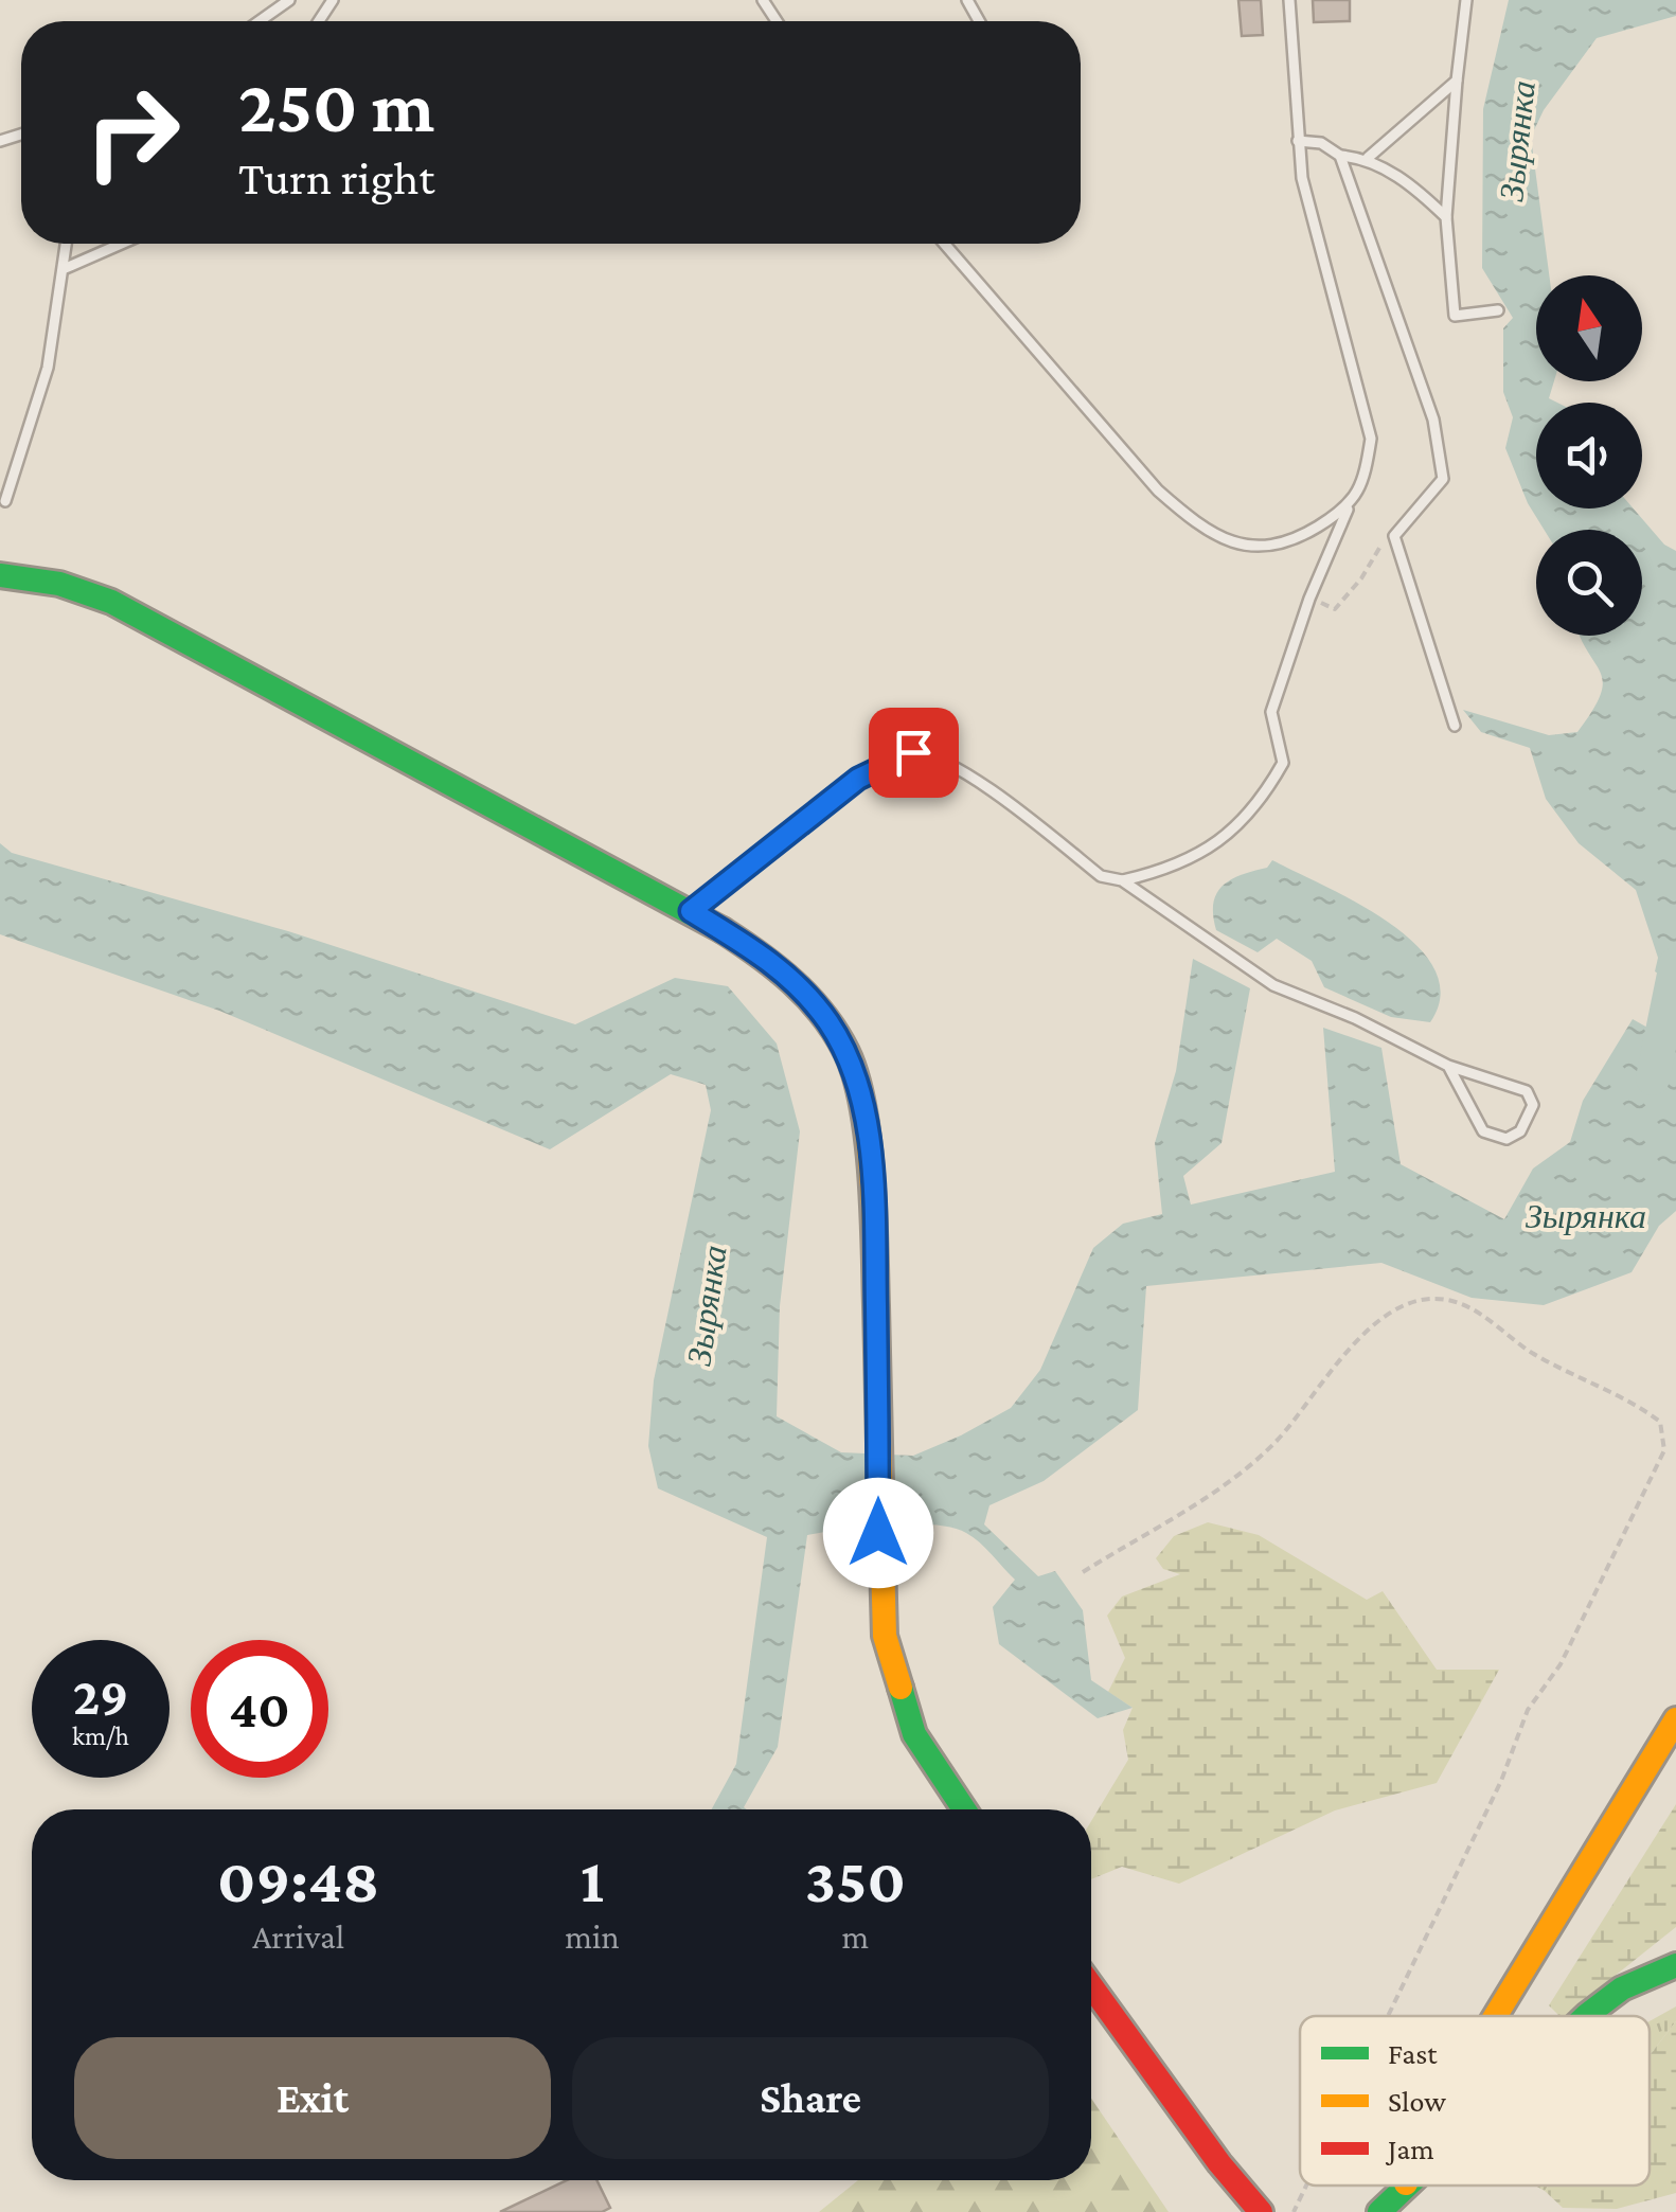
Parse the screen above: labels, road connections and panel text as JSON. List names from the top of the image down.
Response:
{
  "water": ["Зырянка"],
  "legend": ["Fast", "Slow", "Jam"],
  "north": "top",
  "page": {
    "turn": ["250 m", "Turn right"],
    "speed": "29 km/h",
    "limit": "40",
    "eta": [
      "09:48",
      "Arrival",
      "1",
      "min",
      "350",
      "m"
    ],
    "buttons": ["Exit", "Share"]
  }
}
